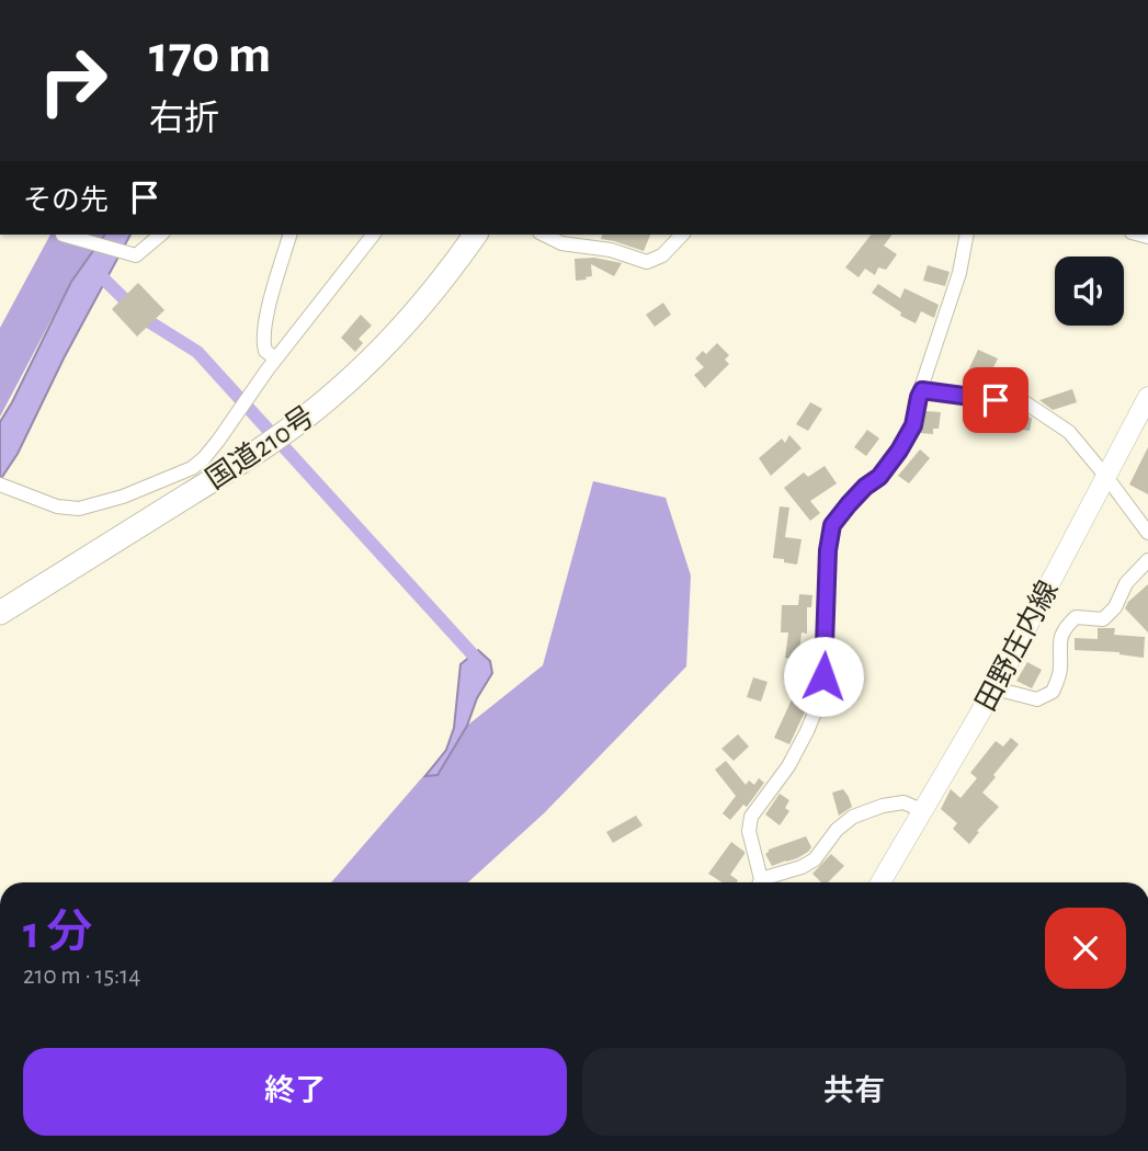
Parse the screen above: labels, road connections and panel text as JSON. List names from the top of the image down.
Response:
{
  "streets": {
    "highway": ["国道210号"],
    "main road": ["田野庄内線"]
  },
  "page": {
    "turn": ["170 m", "右折"],
    "then": "その先",
    "heading": ["1 分", "210 m · 15:14"],
    "buttons": ["終了", "共有"]
  }
}
